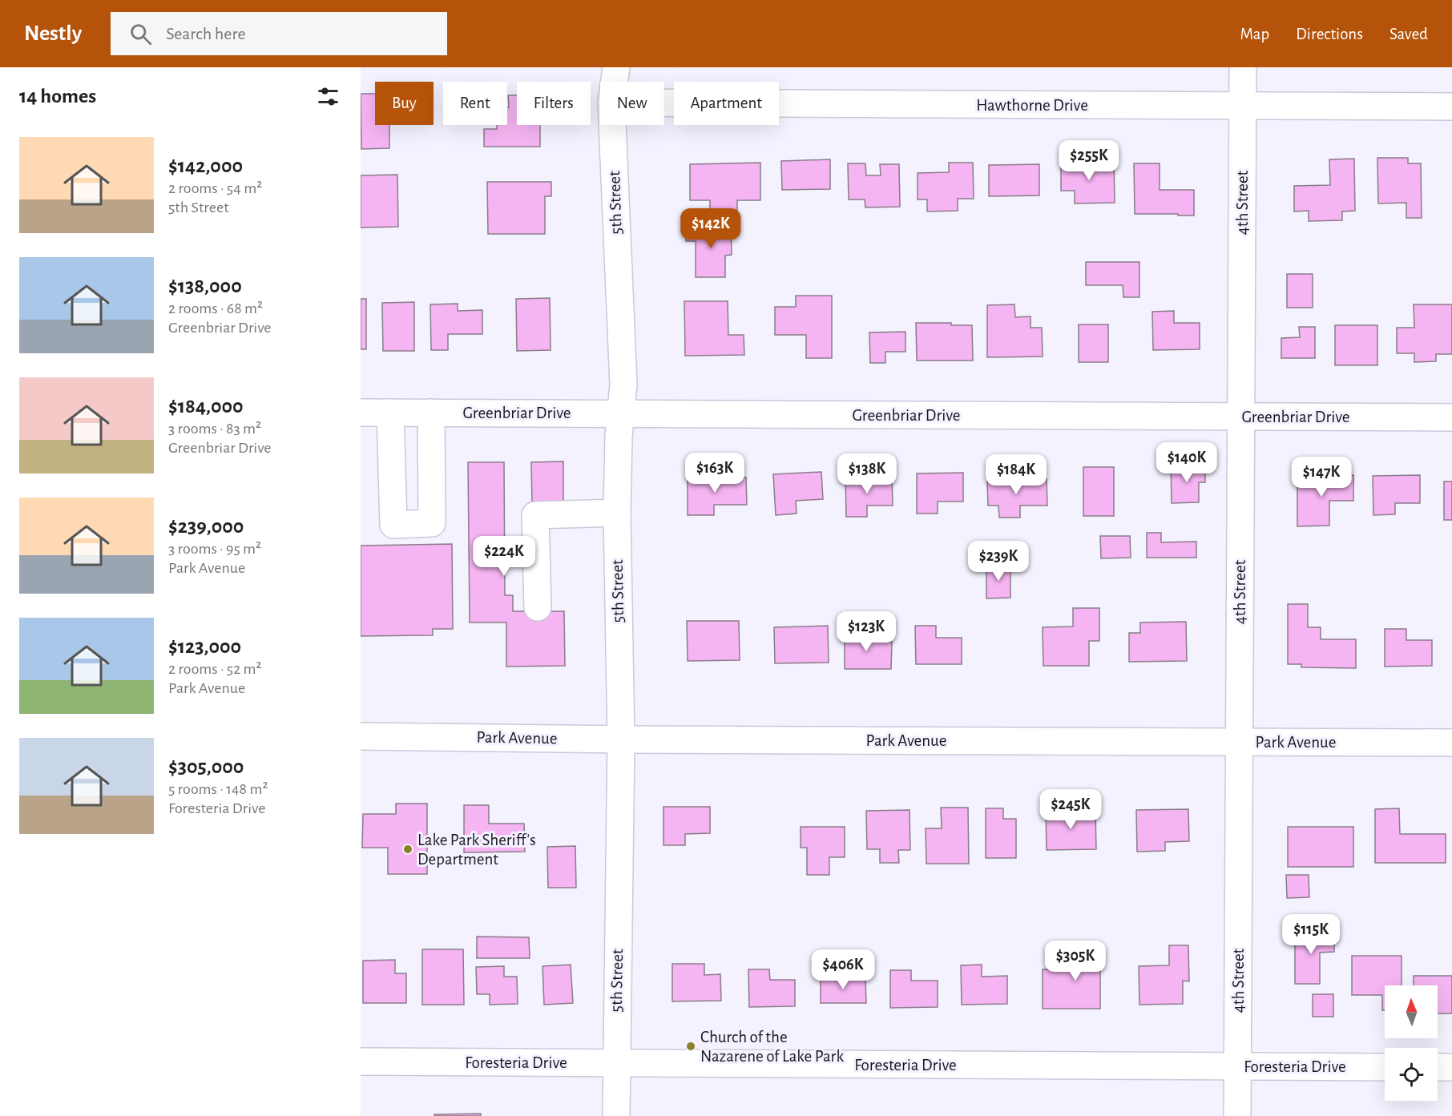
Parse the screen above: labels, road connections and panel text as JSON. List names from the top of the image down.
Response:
{
  "streets": {
    "street": [
      "Hawthorne Drive",
      "5th Street",
      "4th Street",
      "Greenbriar Drive",
      "Park Avenue",
      "Foresteria Drive"
    ]
  },
  "crossings": [
    ["Hawthorne Drive", "4th Street"],
    ["5th Street", "Greenbriar Drive"],
    ["5th Street", "Park Avenue"],
    ["5th Street", "Foresteria Drive"],
    ["4th Street", "Greenbriar Drive"],
    ["4th Street", "Park Avenue"],
    ["4th Street", "Foresteria Drive"]
  ],
  "places": ["Lake Park Sheriff's Department", "Church of the Nazarene of Lake Park"],
  "north": "top",
  "page": {
    "header": "Nestly",
    "search": "Search here",
    "nav": ["Map", "Directions", "Saved"],
    "heading": "14 homes",
    "chip": [
      "Buy",
      "Rent",
      "Filters",
      "New",
      "Apartment"
    ],
    "list": [
      {
        "name": "$142,000",
        "note": "2 rooms · 54 m² · 5th Street"
      },
      {
        "name": "$138,000",
        "note": "2 rooms · 68 m² · Greenbriar Drive"
      },
      {
        "name": "$184,000",
        "note": "3 rooms · 83 m² · Greenbriar Drive"
      },
      {
        "name": "$239,000",
        "note": "3 rooms · 95 m² · Park Avenue"
      },
      {
        "name": "$123,000",
        "note": "2 rooms · 52 m² · Park Avenue"
      },
      {
        "name": "$305,000",
        "note": "5 rooms · 148 m² · Foresteria Drive"
      }
    ],
    "price": [
      "$255K",
      "$142K",
      "$140K",
      "$163K",
      "$138K",
      "$184K",
      "$147K",
      "$224K",
      "$239K",
      "$123K",
      "$245K",
      "$115K",
      "$305K",
      "$406K"
    ]
  }
}
